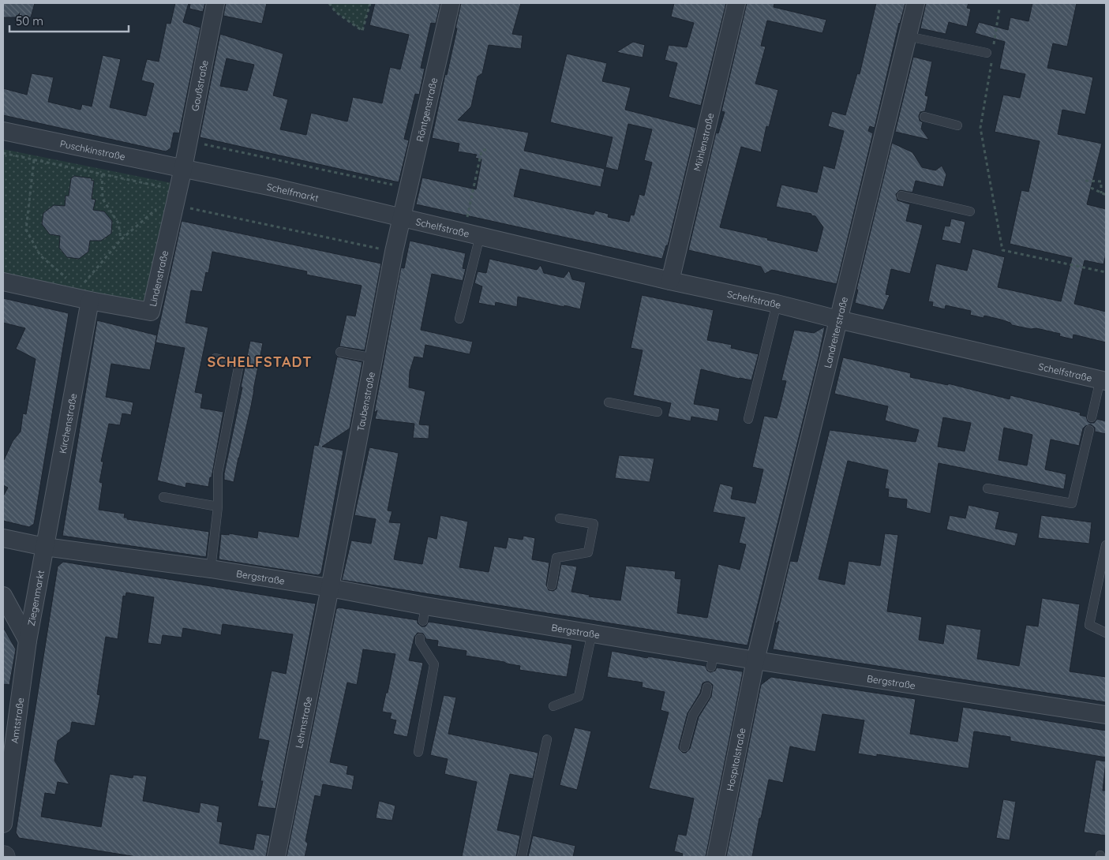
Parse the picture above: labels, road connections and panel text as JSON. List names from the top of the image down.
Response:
{
  "streets": {
    "street": [
      "Gaußstraße",
      "Röntgenstraße",
      "Mühlenstraße",
      "Puschkinstraße",
      "Schelfmarkt",
      "Schelfstraße",
      "Lindenstraße",
      "Landreiterstraße",
      "Taubenstraße",
      "Kirchenstraße",
      "Bergstraße",
      "Ziegenmarkt",
      "Amtstraße",
      "Lehmstraße",
      "Hospitalstraße"
    ]
  },
  "crossings": [
    ["Gaußstraße", "Puschkinstraße"],
    ["Gaußstraße", "Schelfmarkt"],
    ["Gaußstraße", "Lindenstraße"],
    ["Röntgenstraße", "Schelfmarkt"],
    ["Röntgenstraße", "Schelfstraße"],
    ["Röntgenstraße", "Taubenstraße"],
    ["Mühlenstraße", "Schelfstraße"],
    ["Puschkinstraße", "Schelfmarkt"],
    ["Puschkinstraße", "Lindenstraße"],
    ["Schelfmarkt", "Schelfstraße"],
    ["Schelfmarkt", "Lindenstraße"],
    ["Schelfmarkt", "Taubenstraße"],
    ["Schelfstraße", "Landreiterstraße"],
    ["Schelfstraße", "Taubenstraße"],
    ["Lindenstraße", "Kirchenstraße"],
    ["Landreiterstraße", "Bergstraße"],
    ["Landreiterstraße", "Hospitalstraße"],
    ["Taubenstraße", "Bergstraße"],
    ["Taubenstraße", "Lehmstraße"],
    ["Kirchenstraße", "Bergstraße"],
    ["Kirchenstraße", "Ziegenmarkt"],
    ["Bergstraße", "Ziegenmarkt"],
    ["Bergstraße", "Lehmstraße"],
    ["Bergstraße", "Hospitalstraße"],
    ["Ziegenmarkt", "Amtstraße"]
  ],
  "districts": ["SCHELFSTADT"],
  "scale_bar": "50 m"
}
